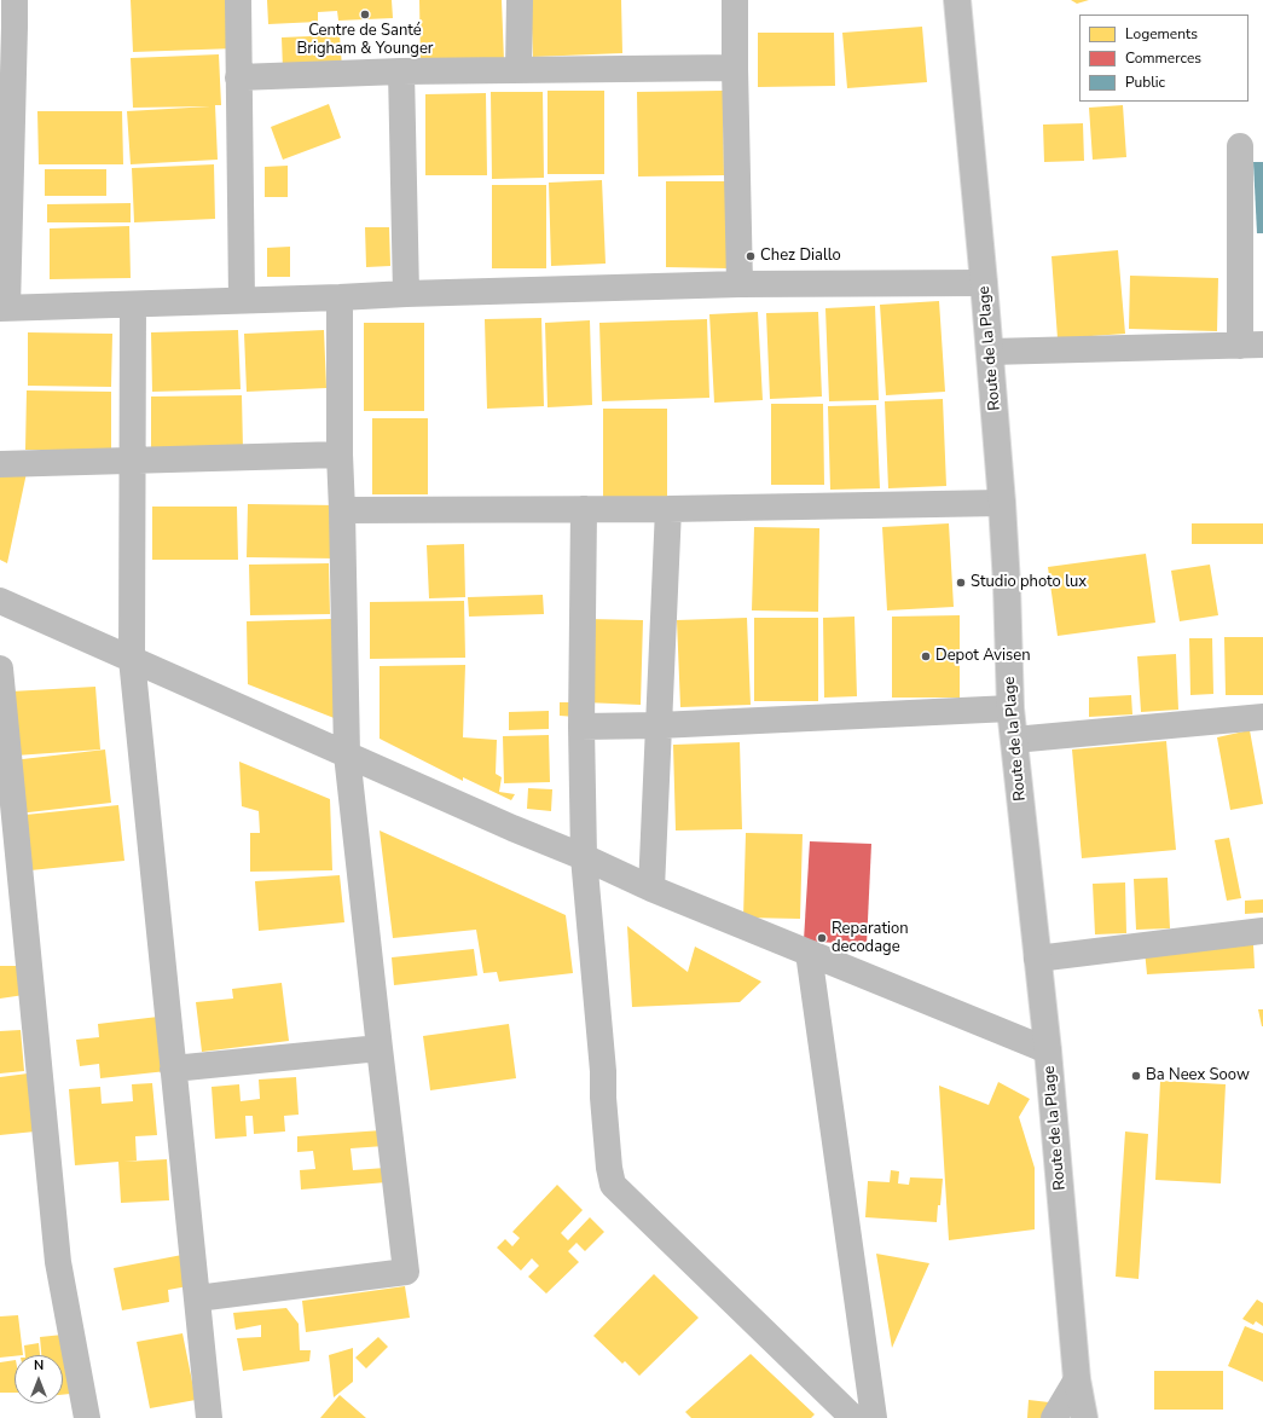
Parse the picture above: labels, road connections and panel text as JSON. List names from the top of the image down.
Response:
{
  "streets": {
    "street": ["Route de la Plage"]
  },
  "places": [
    "Centre de Santé Brigham & Younger",
    "Chez Diallo",
    "Studio photo lux",
    "Depot Avisen",
    "Reparation decodage",
    "Ba Neex Soow"
  ],
  "legend": ["Logements", "Commerces", "Public"],
  "north": "top"
}
